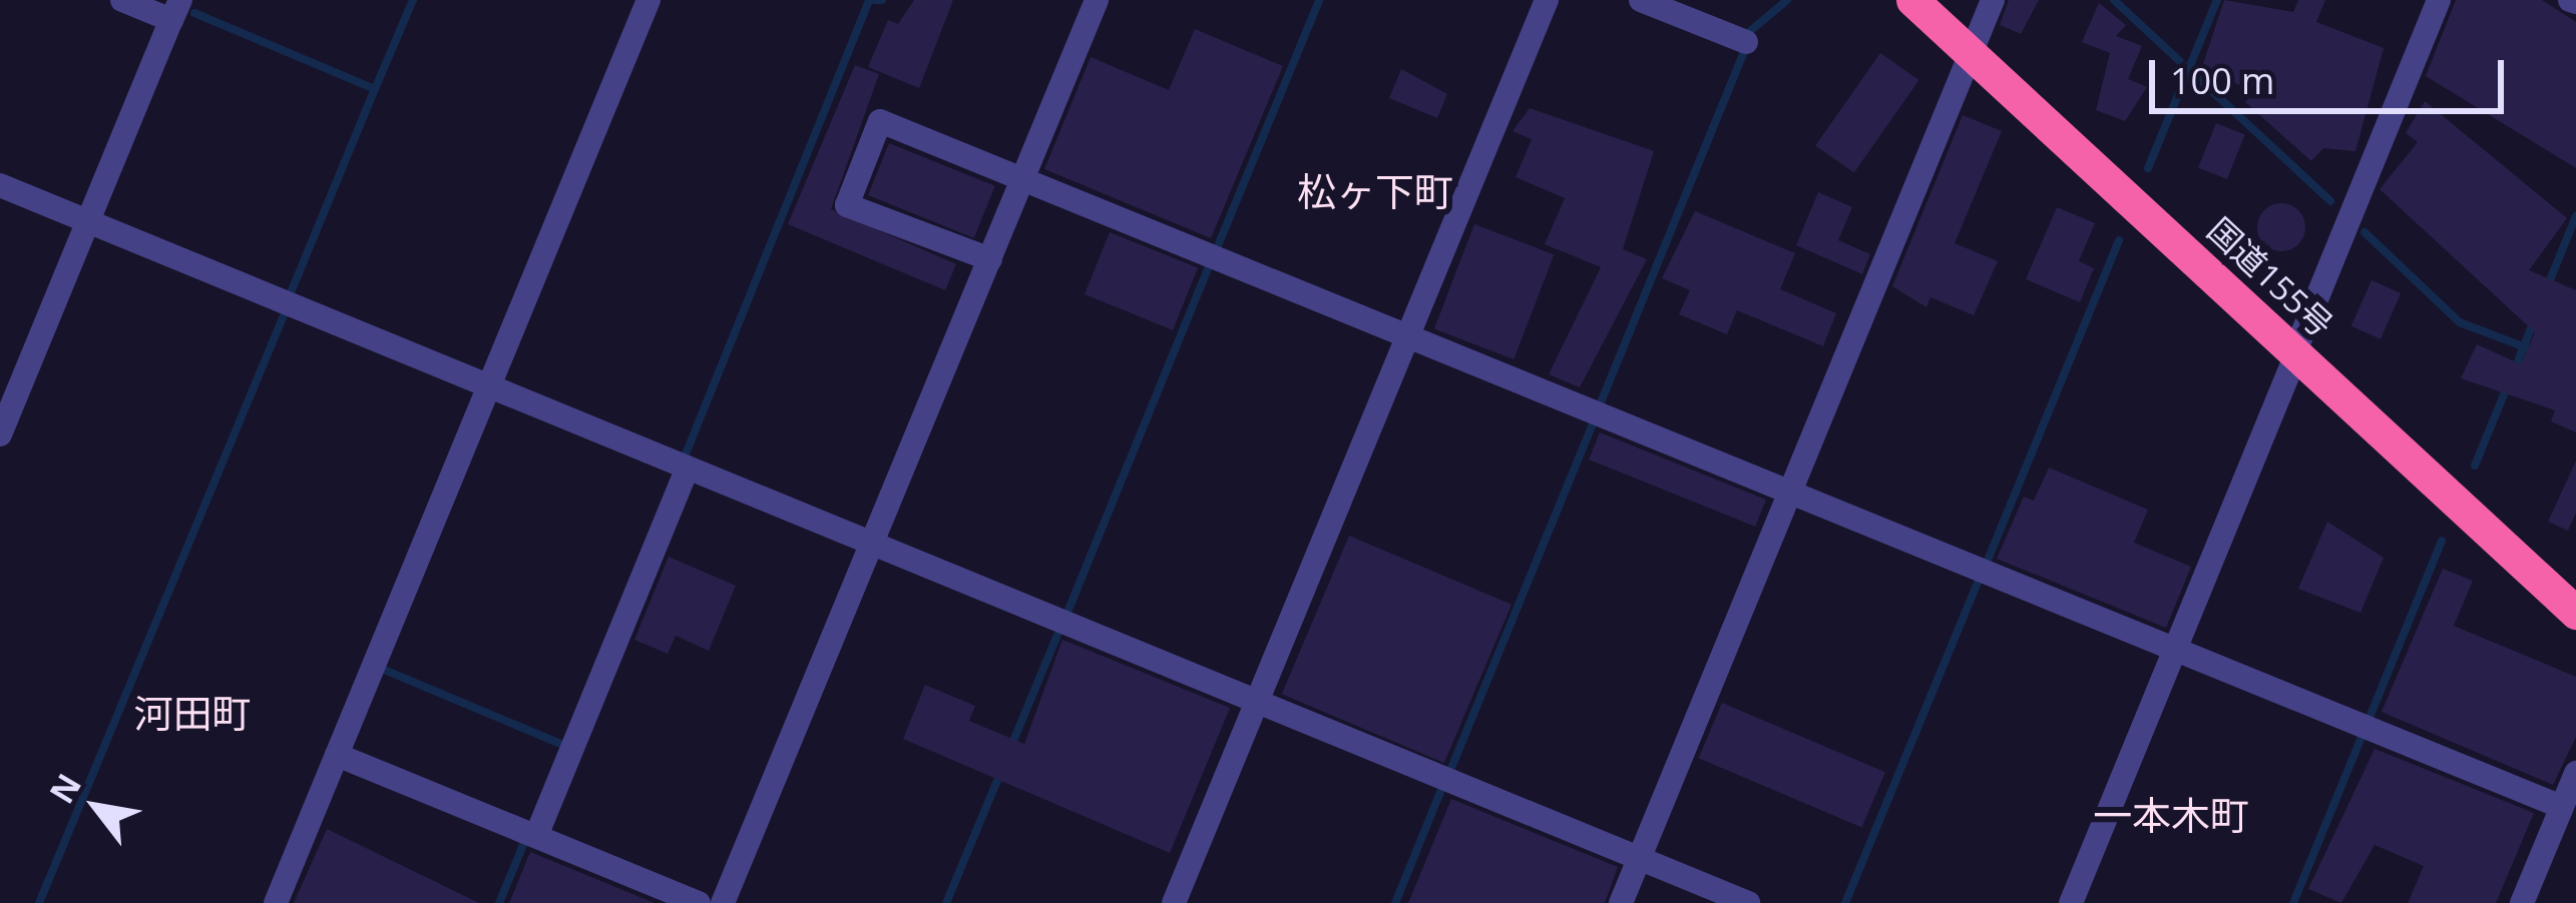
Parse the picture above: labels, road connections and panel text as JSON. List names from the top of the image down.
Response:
{
  "streets": {
    "highway": ["国道155号"]
  },
  "districts": ["松ヶ下町", "河田町", "一本木町"],
  "scale_bar": "100 m",
  "north": "top left"
}
